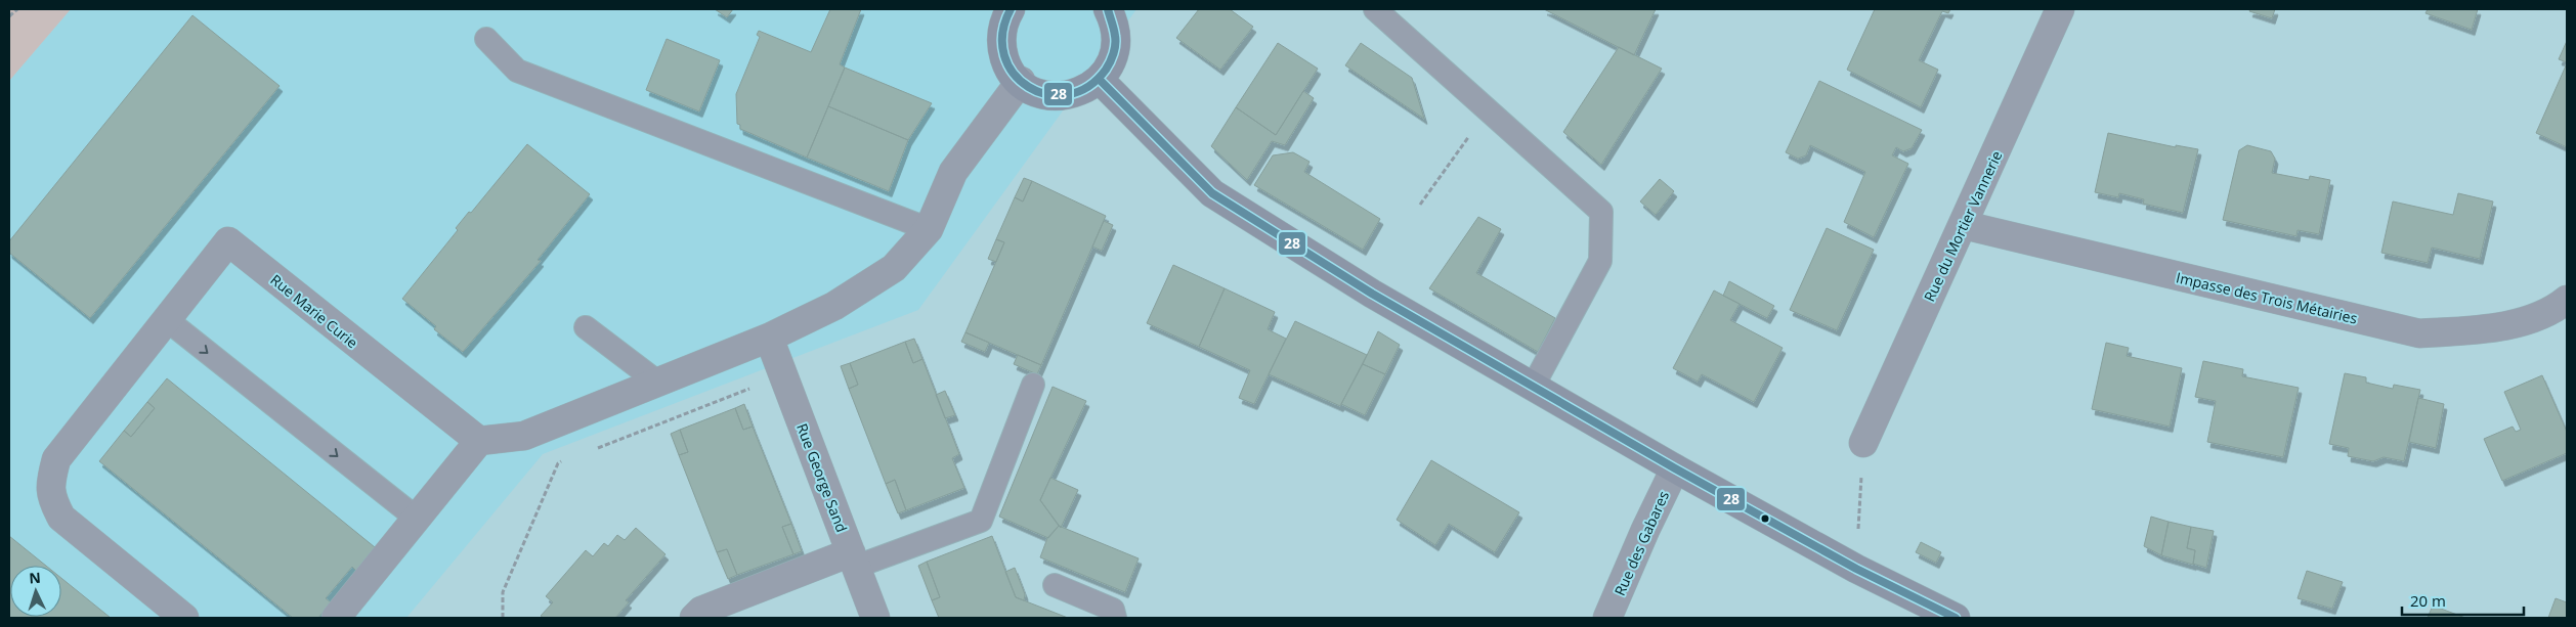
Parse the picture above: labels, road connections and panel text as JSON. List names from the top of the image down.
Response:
{
  "streets": {
    "street": [
      "Rue du Mortier Vannerie",
      "Impasse des Trois Métairies",
      "Rue Marie Curie",
      "Rue George Sand",
      "Rue des Gabares"
    ]
  },
  "crossings": [
    ["Rue du Mortier Vannerie", "Impasse des Trois Métairies"]
  ],
  "lines": ["transit line 28"],
  "scale_bar": "20 m",
  "north": "top"
}
